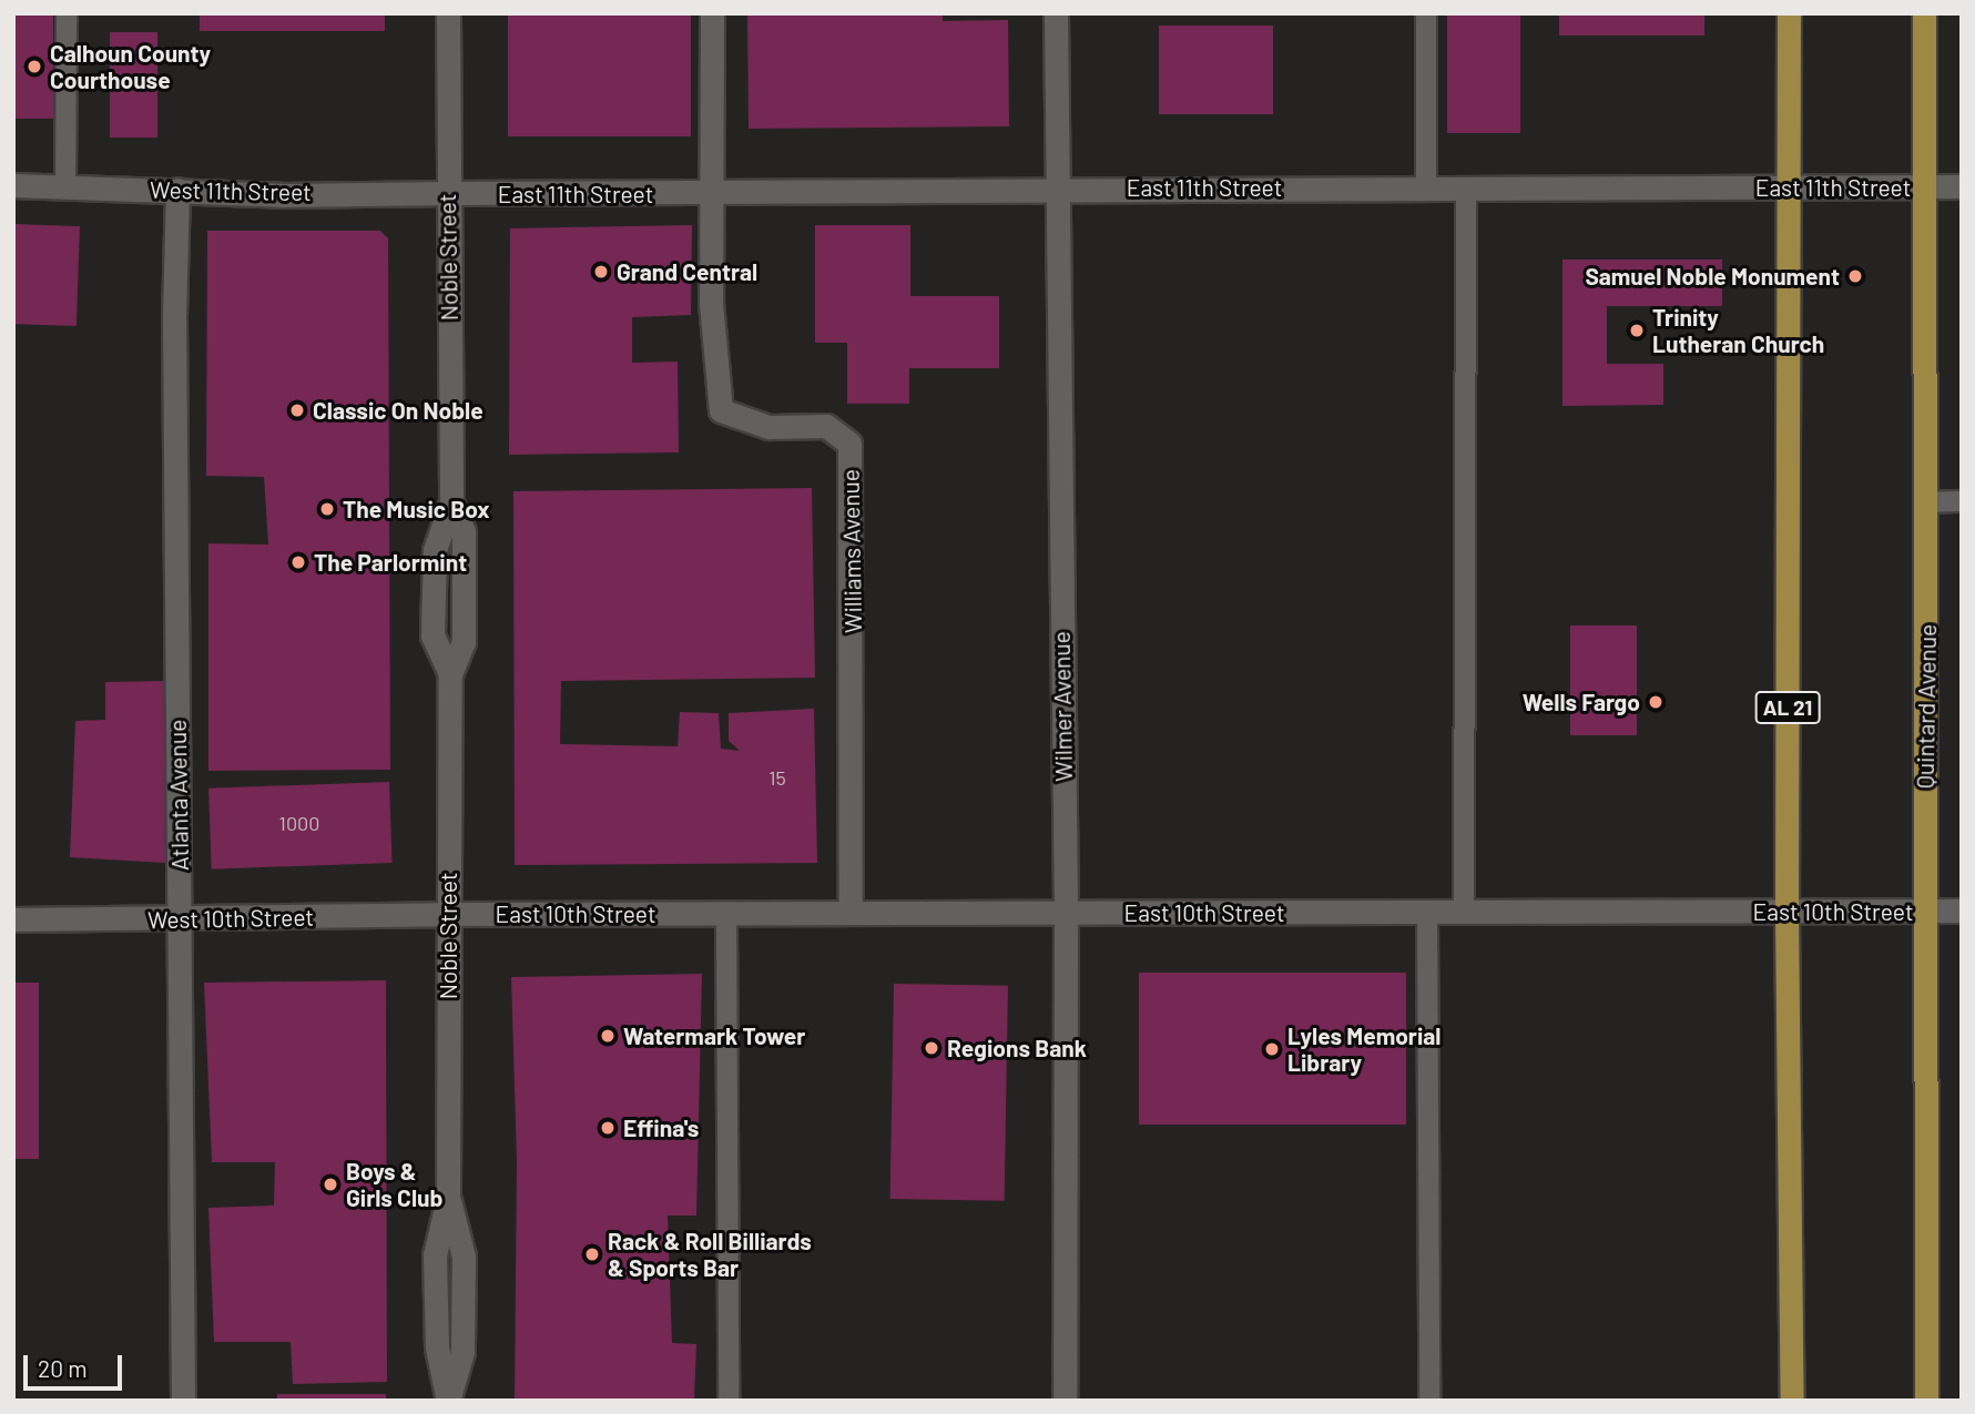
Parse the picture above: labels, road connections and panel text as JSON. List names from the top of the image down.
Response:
{
  "streets": {
    "highway": ["Quintard Avenue", "AL 21"],
    "street": [
      "East 11th Street",
      "West 11th Street",
      "Noble Street",
      "Williams Avenue",
      "Wilmer Avenue",
      "Atlanta Avenue",
      "East 10th Street",
      "West 10th Street"
    ]
  },
  "crossings": [
    ["East 11th Street", "West 11th Street"],
    ["East 11th Street", "Noble Street"],
    ["East 11th Street", "Williams Avenue"],
    ["East 11th Street", "Wilmer Avenue"],
    ["East 11th Street", "Quintard Avenue"],
    ["East 11th Street", "AL 21"],
    ["West 11th Street", "Noble Street"],
    ["West 11th Street", "Atlanta Avenue"],
    ["Noble Street", "East 10th Street"],
    ["Noble Street", "West 10th Street"],
    ["Williams Avenue", "East 10th Street"],
    ["Wilmer Avenue", "East 10th Street"],
    ["Quintard Avenue", "East 10th Street"],
    ["AL 21", "East 10th Street"],
    ["Atlanta Avenue", "West 10th Street"],
    ["East 10th Street", "West 10th Street"]
  ],
  "places": [
    "Calhoun County Courthouse",
    "Grand Central",
    "Samuel Noble Monument",
    "Trinity Lutheran Church",
    "Classic On Noble",
    "The Music Box",
    "The Parlormint",
    "Wells Fargo",
    "Watermark Tower",
    "Regions Bank",
    "Lyles Memorial Library",
    "Effina's",
    "Boys & Girls Club",
    "Rack & Roll Billiards & Sports Bar"
  ],
  "house_numbers": ["15", "1000"],
  "scale_bar": "20 m"
}
